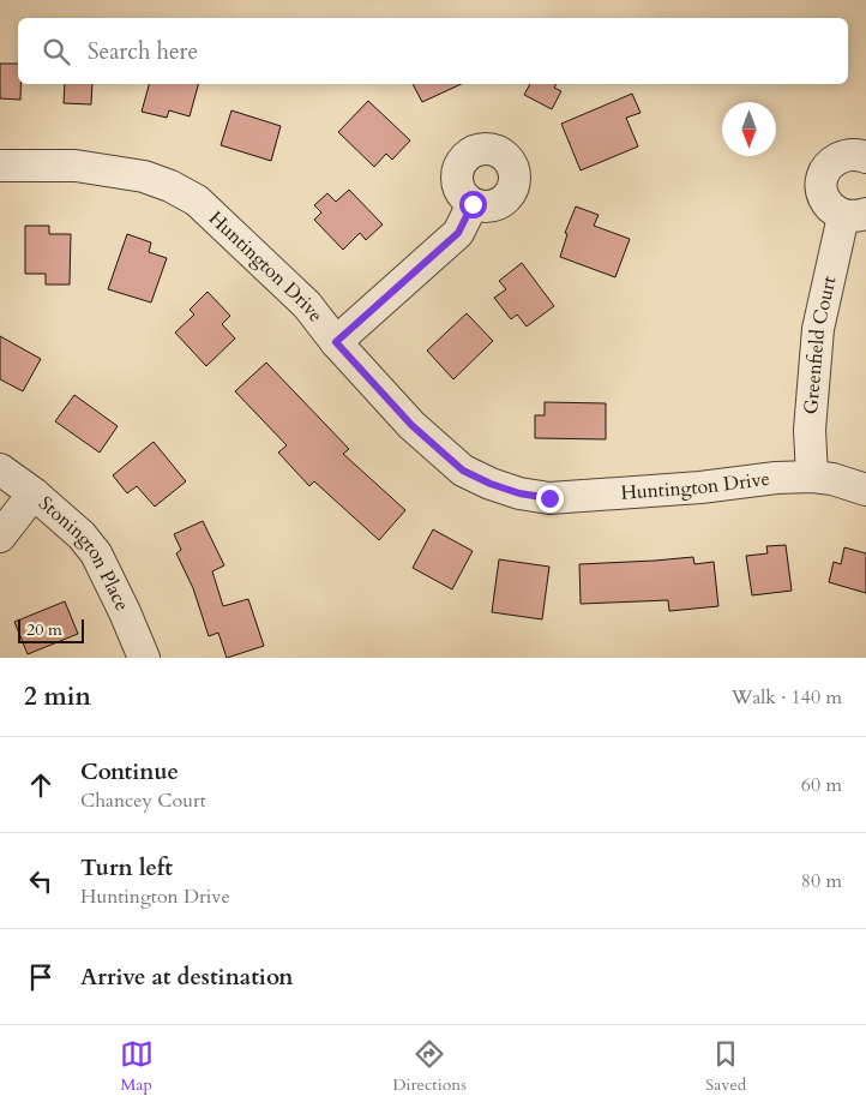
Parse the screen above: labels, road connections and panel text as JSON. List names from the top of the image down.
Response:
{
  "streets": {
    "street": ["Huntington Drive", "Greenfield Court", "Stonington Place"]
  },
  "crossings": [
    ["Huntington Drive", "Greenfield Court"]
  ],
  "scale_bar": "20 m",
  "north": "bottom",
  "page": {
    "search": "Search here",
    "scale": "20 m",
    "heading": ["2 min", "Walk · 140 m"],
    "list": [
      ["Continue", "Chancey Court", "60 m"],
      ["Turn left", "Huntington Drive", "80 m"],
      "Arrive at destination"
    ],
    "nav": ["Map", "Directions", "Saved"]
  }
}
